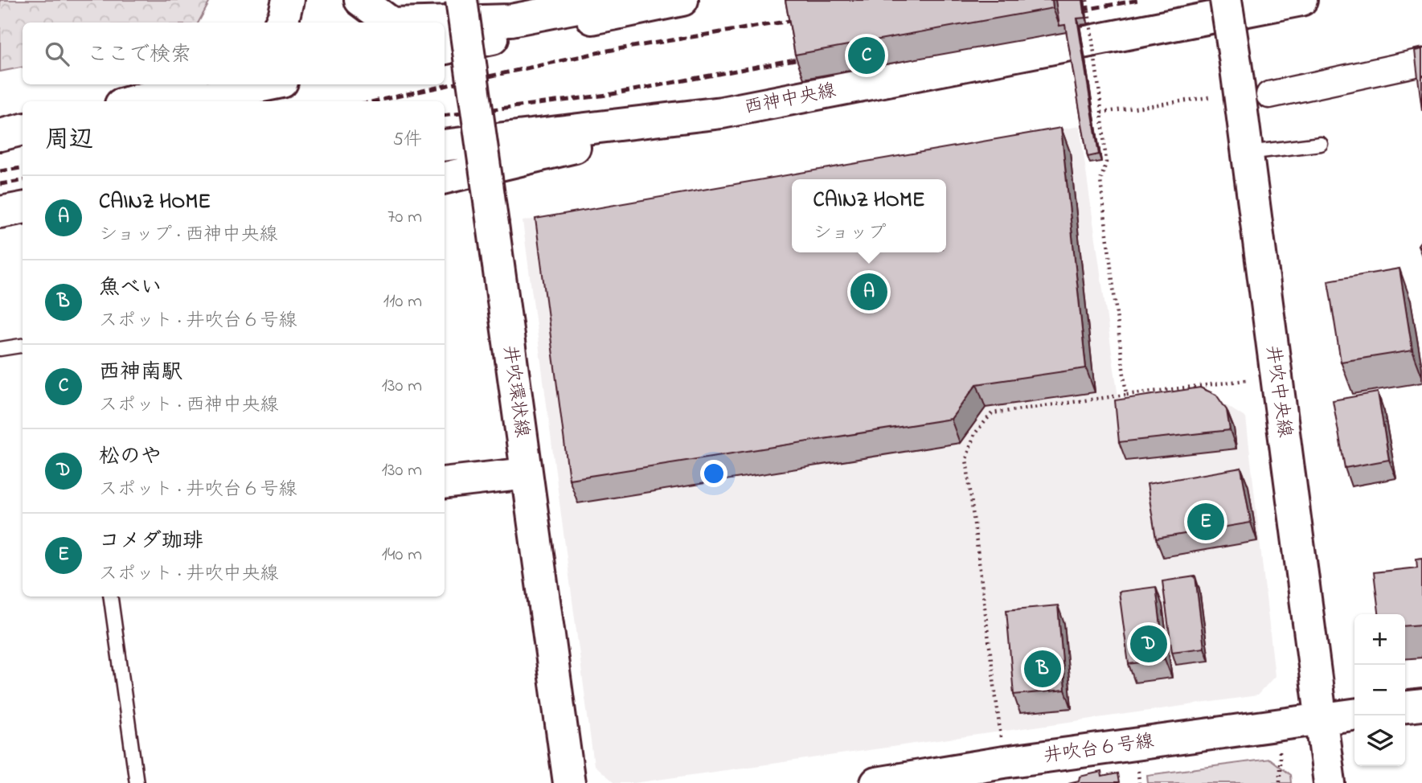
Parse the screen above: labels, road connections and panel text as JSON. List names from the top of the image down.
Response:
{
  "streets": {
    "street": [
      "西神中央線",
      "井吹環状線",
      "井吹中央線",
      "井吹台６号線"
    ]
  },
  "crossings": [
    ["井吹中央線", "井吹台６号線"]
  ],
  "page": {
    "search": "ここで検索",
    "pins": [
      "C",
      "A",
      "E",
      "D",
      "B"
    ],
    "heading": ["周辺", "5件"],
    "list": [
      {
        "mark": "A",
        "name": "CAINZ HOME",
        "note": "ショップ · 西神中央線",
        "value": "70 m"
      },
      {
        "mark": "B",
        "name": "魚べい",
        "note": "スポット · 井吹台６号線",
        "value": "110 m"
      },
      {
        "mark": "C",
        "name": "西神南駅",
        "note": "スポット · 西神中央線",
        "value": "130 m"
      },
      {
        "mark": "D",
        "name": "松のや",
        "note": "スポット · 井吹台６号線",
        "value": "130 m"
      },
      {
        "mark": "E",
        "name": "コメダ珈琲",
        "note": "スポット · 井吹中央線",
        "value": "140 m"
      }
    ],
    "popup": ["CAINZ HOME", "ショップ"],
    "map_buttons": ["+", "−"]
  }
}
